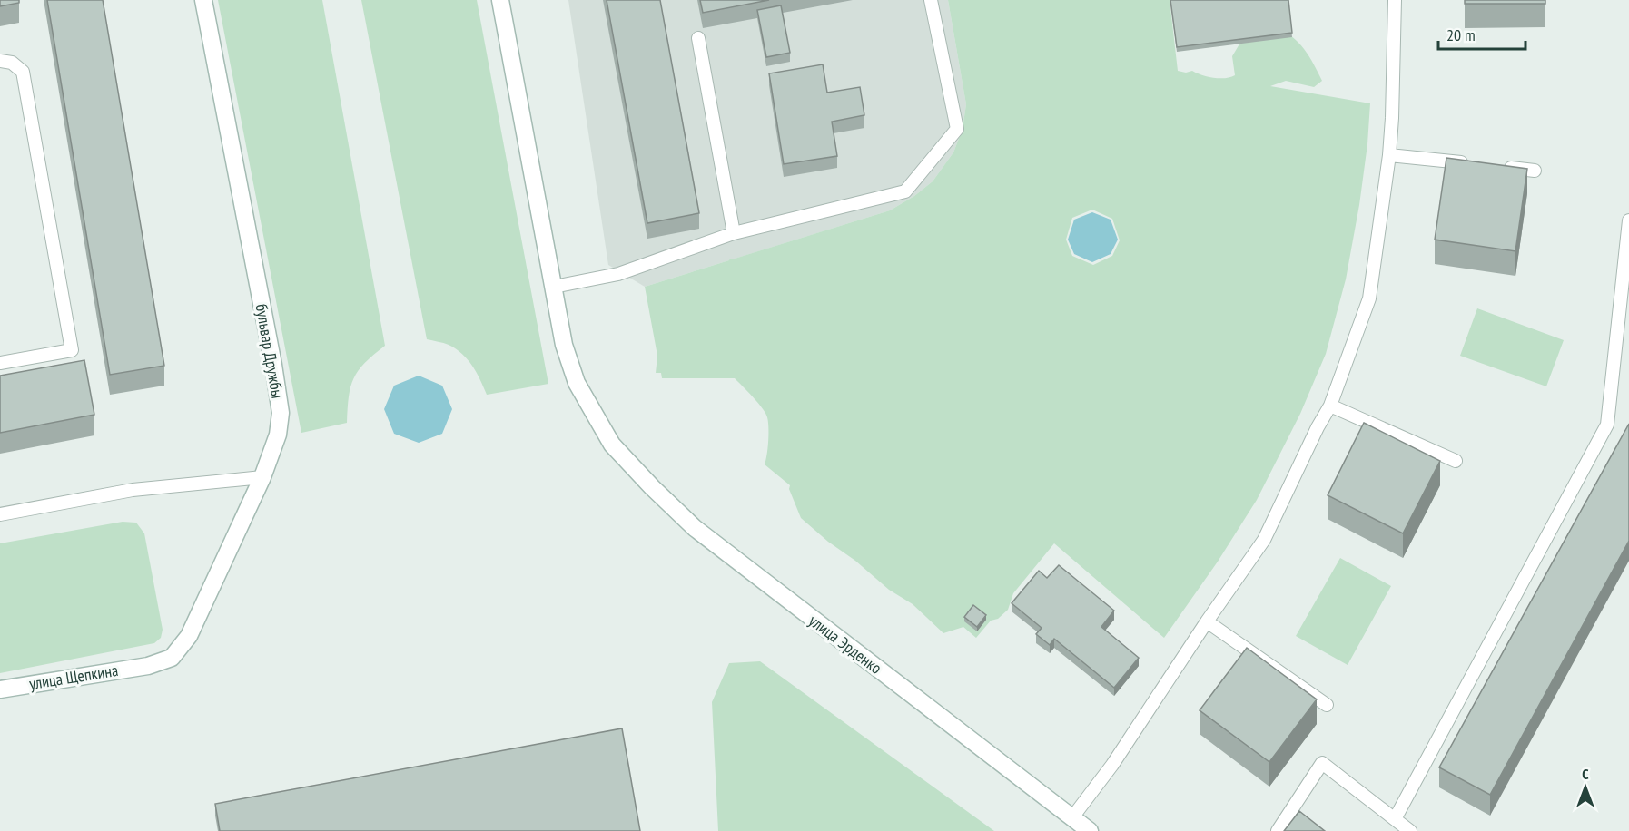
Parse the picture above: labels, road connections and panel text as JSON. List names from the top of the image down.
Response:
{
  "streets": {
    "main road": ["бульвар Дружбы", "улица Эрденко", "улица Щепкина"]
  },
  "crossings": [
    ["бульвар Дружбы", "улица Щепкина"]
  ],
  "scale_bar": "20 m",
  "north": "top"
}
